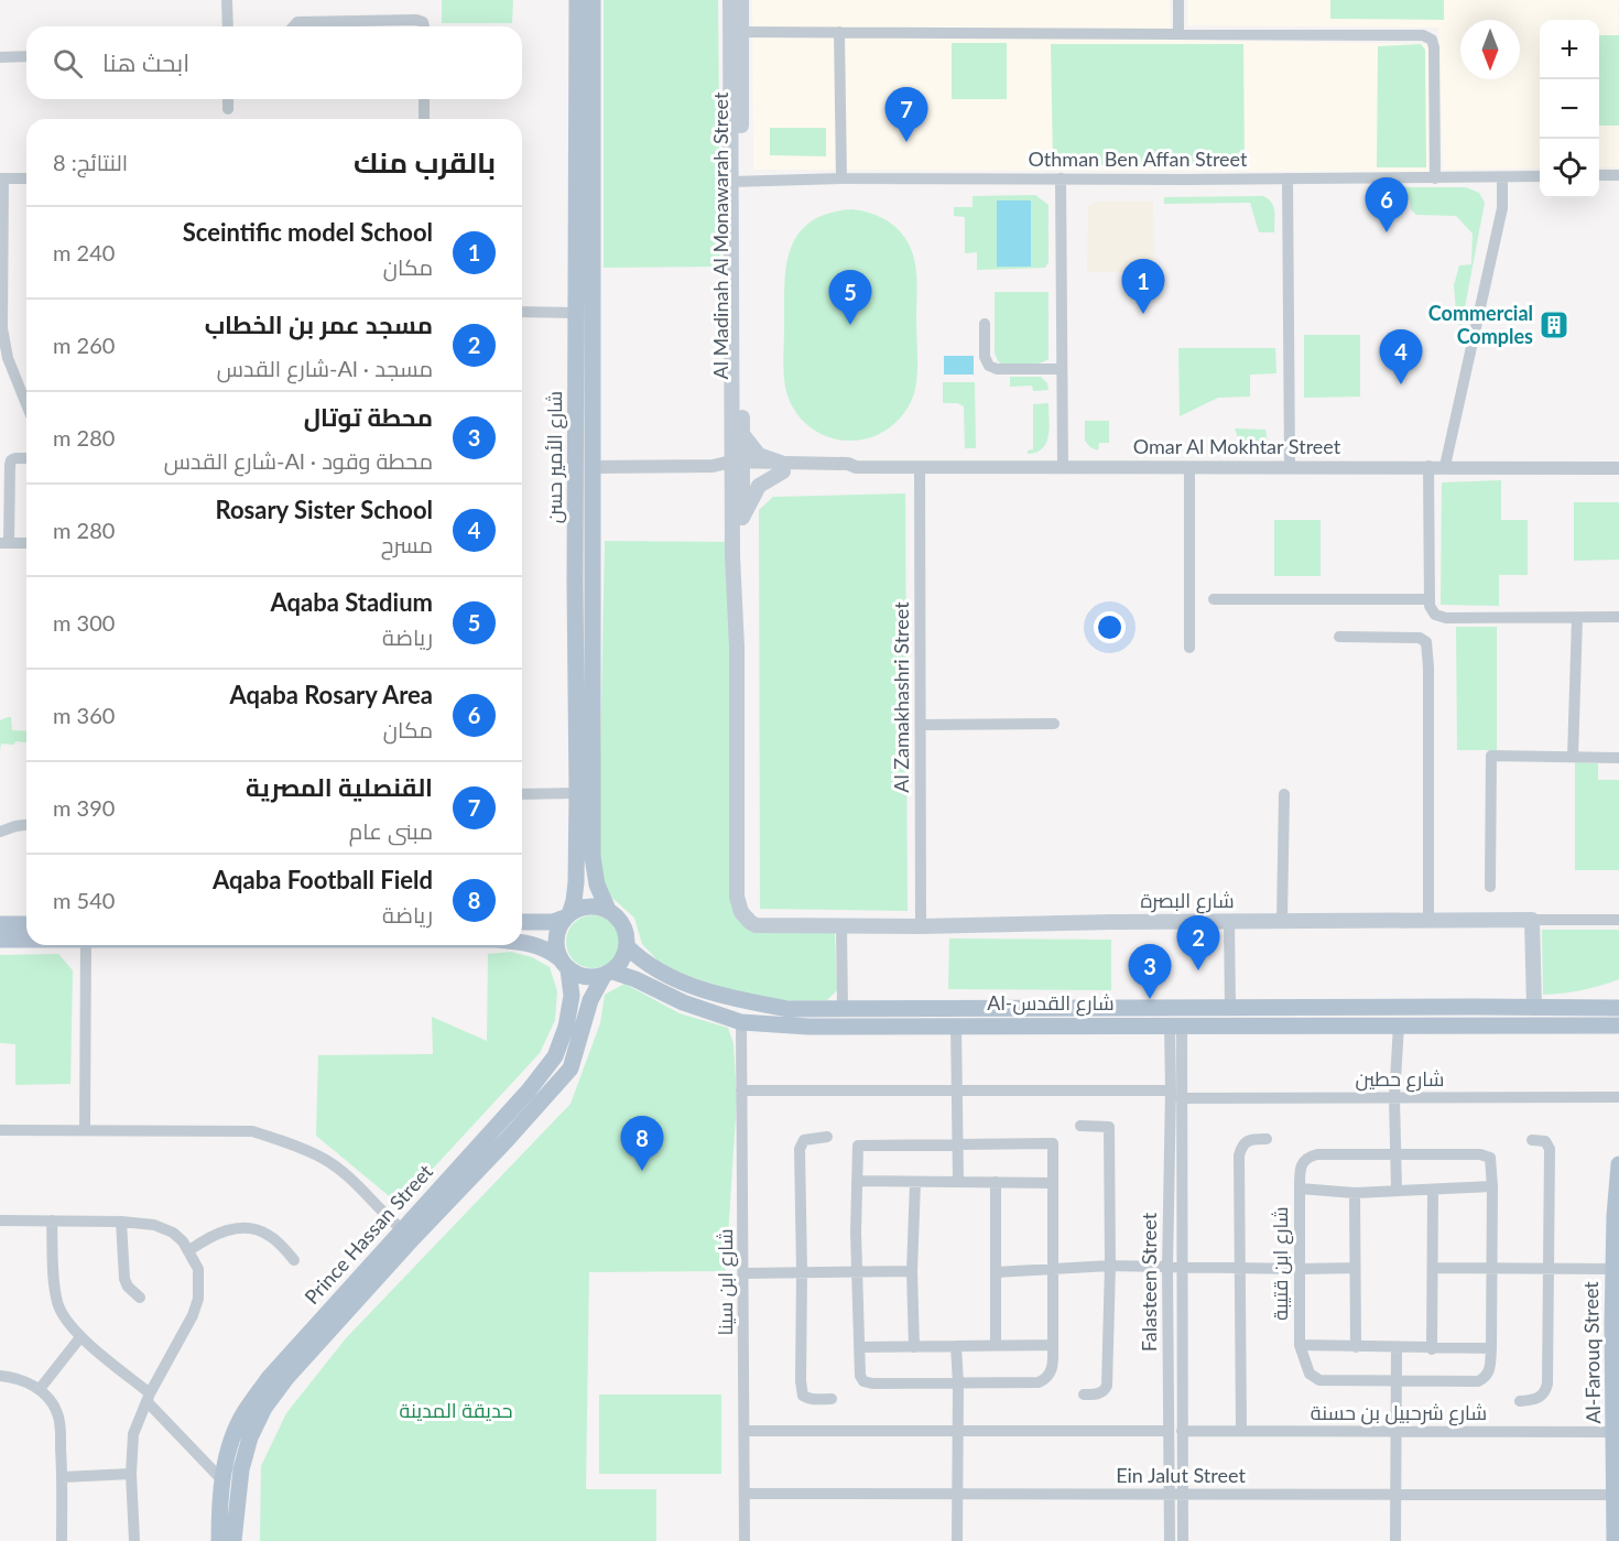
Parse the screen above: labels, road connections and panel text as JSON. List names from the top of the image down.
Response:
{
  "streets": {
    "main road": [
      "Al Madinah Al Monawarah Street",
      "شارع الأمير حسن",
      "شارع البصرة",
      "Al-شارع القدس",
      "Prince Hassan Street",
      "Al-Farouq Street"
    ],
    "street": [
      "Othman Ben Affan Street",
      "Omar Al Mokhtar Street",
      "Al Zamakhashri Street",
      "شارع حطين",
      "شارع ابن قتيبة",
      "شارع ابن سينا",
      "Falasteen Street",
      "شارع شرحبيل بن حسنة",
      "Ein Jalut Street"
    ]
  },
  "crossings": [
    ["Othman Ben Affan Street", "Al Madinah Al Monawarah Street"],
    ["Al Madinah Al Monawarah Street", "Omar Al Mokhtar Street"],
    ["Omar Al Mokhtar Street", "شارع الأمير حسن"],
    ["Omar Al Mokhtar Street", "Al Zamakhashri Street"],
    ["شارع الأمير حسن", "Al-شارع القدس"],
    ["شارع الأمير حسن", "Prince Hassan Street"],
    ["Al Zamakhashri Street", "شارع البصرة"],
    ["Al-شارع القدس", "Prince Hassan Street"],
    ["Al-شارع القدس", "شارع ابن سينا"],
    ["Al-شارع القدس", "Falasteen Street"],
    ["شارع حطين", "شارع ابن سينا"],
    ["شارع حطين", "Falasteen Street"],
    ["شارع ابن سينا", "Ein Jalut Street"],
    ["Falasteen Street", "شارع شرحبيل بن حسنة"],
    ["Falasteen Street", "Ein Jalut Street"],
    ["Al-Farouq Street", "شارع شرحبيل بن حسنة"],
    ["Al-Farouq Street", "Ein Jalut Street"]
  ],
  "parks": ["حديقة المدينة"],
  "places": {
    "building": ["Commercial Comples"]
  },
  "north": "bottom",
  "page": {
    "map_buttons": ["+", "−"],
    "search": "ابحث هنا",
    "pins": [
      "7",
      "6",
      "1",
      "5",
      "4",
      "2",
      "3",
      "8"
    ],
    "heading": ["بالقرب منك", "النتائج: 8"],
    "list": [
      {
        "mark": "1",
        "name": "Sceintific model School",
        "note": "مكان",
        "value": "240 m"
      },
      {
        "mark": "2",
        "name": "مسجد عمر بن الخطاب",
        "note": "مسجد · Al-شارع القدس",
        "value": "260 m"
      },
      {
        "mark": "3",
        "name": "محطة توتال",
        "note": "محطة وقود · Al-شارع القدس",
        "value": "280 m"
      },
      {
        "mark": "4",
        "name": "Rosary Sister School",
        "note": "مسرح",
        "value": "280 m"
      },
      {
        "mark": "5",
        "name": "Aqaba Stadium",
        "note": "رياضة",
        "value": "300 m"
      },
      {
        "mark": "6",
        "name": "Aqaba Rosary Area",
        "note": "مكان",
        "value": "360 m"
      },
      {
        "mark": "7",
        "name": "القنصلية المصرية",
        "note": "مبنى عام",
        "value": "390 m"
      },
      {
        "mark": "8",
        "name": "Aqaba Football Field",
        "note": "رياضة",
        "value": "540 m"
      }
    ]
  }
}
